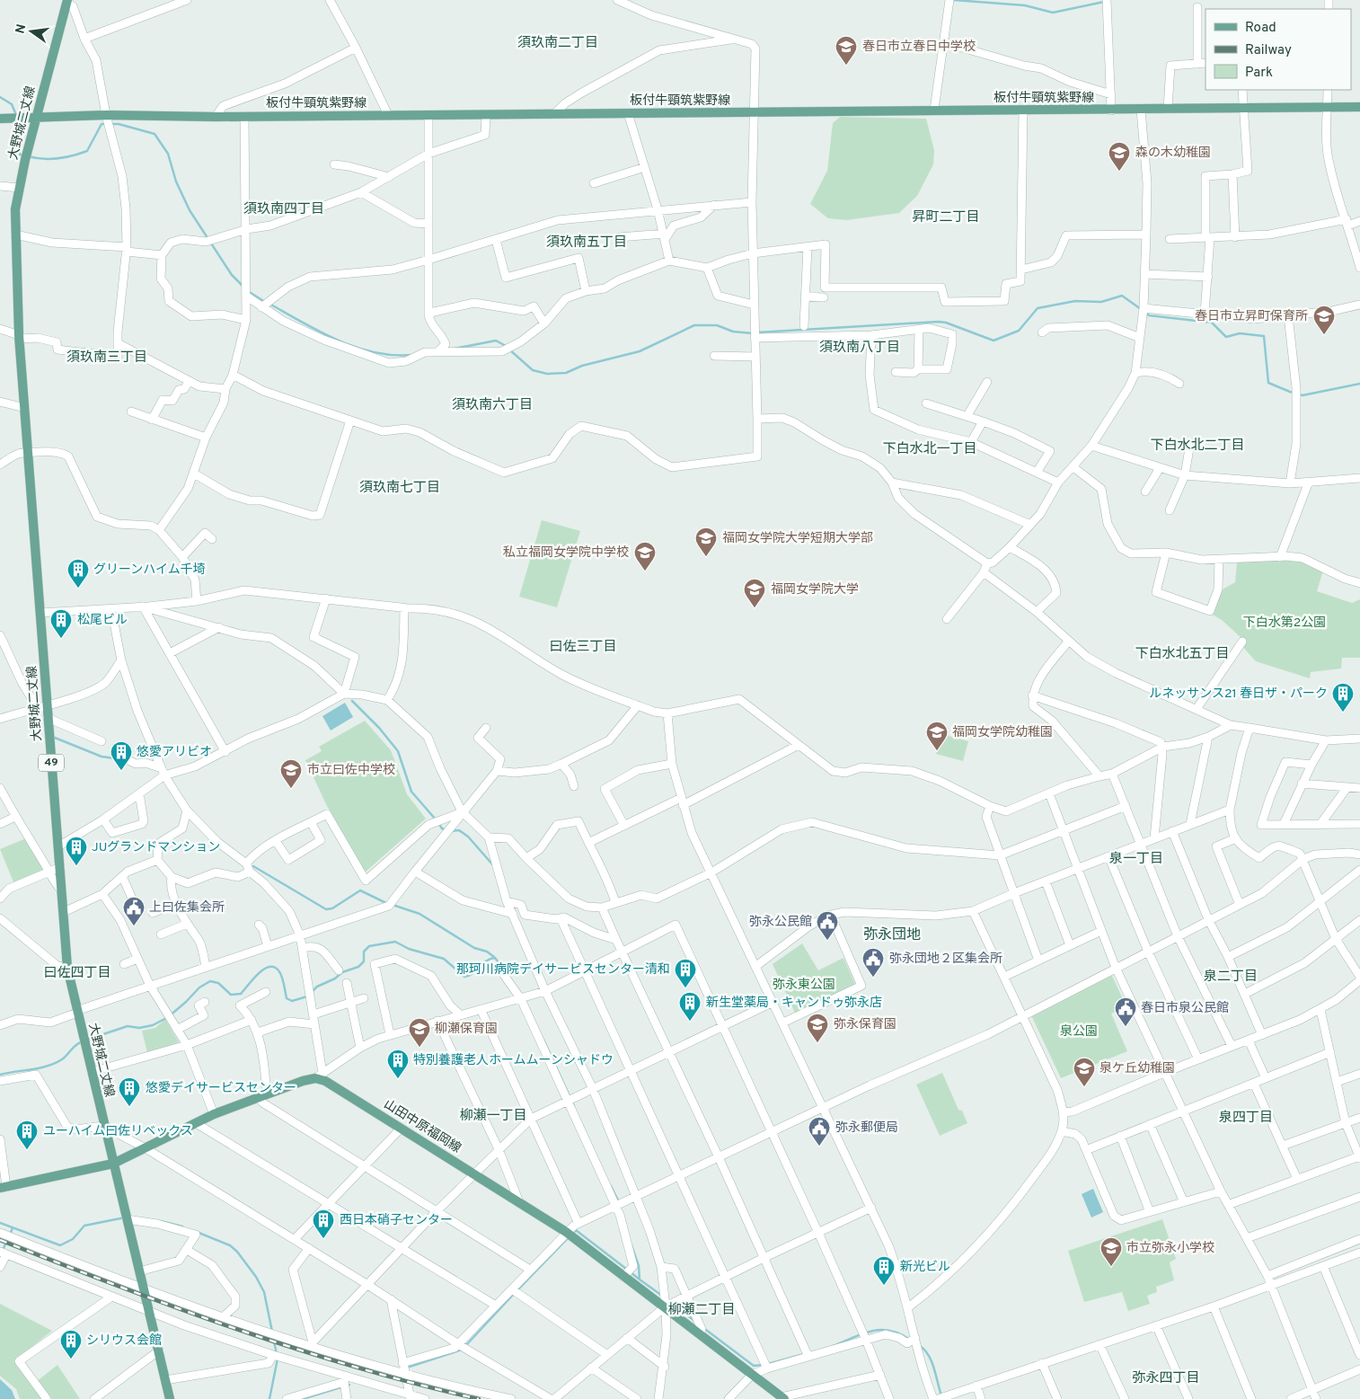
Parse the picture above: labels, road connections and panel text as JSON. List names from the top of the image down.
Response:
{
  "streets": {
    "main road": [
      "板付牛頸筑紫野線",
      "大野城二丈線",
      "49",
      "山田中原福岡線"
    ]
  },
  "crossings": [
    ["板付牛頸筑紫野線", "大野城二丈線"]
  ],
  "districts": [
    "須玖南二丁目",
    "須玖南四丁目",
    "昇町二丁目",
    "須玖南五丁目",
    "須玖南八丁目",
    "須玖南三丁目",
    "須玖南六丁目",
    "下白水北二丁目",
    "下白水北一丁目",
    "須玖南七丁目",
    "曰佐三丁目",
    "下白水北五丁目",
    "泉一丁目",
    "弥永団地",
    "曰佐四丁目",
    "泉二丁目",
    "柳瀬一丁目",
    "泉四丁目",
    "柳瀬二丁目",
    "弥永四丁目"
  ],
  "parks": ["下白水第2公園", "弥永東公園", "泉公園"],
  "places": {
    "school or university": [
      "春日市立春日中学校",
      "森の木幼稚園",
      "春日市立昇町保育所",
      "福岡女学院大学短期大学部",
      "私立福岡女学院中学校",
      "福岡女学院大学",
      "福岡女学院幼稚園",
      "市立曰佐中学校",
      "弥永保育園",
      "柳瀬保育園",
      "泉ケ丘幼稚園",
      "市立弥永小学校"
    ],
    "building": [
      "グリーンハイム千埼",
      "松尾ビル",
      "ルネッサンス21 春日ザ・パーク",
      "悠愛アリビオ",
      "JUグランドマンション",
      "那珂川病院デイサービスセンター清和",
      "新生堂薬局・キャンドゥ弥永店",
      "特別養護老人ホームムーンシャドウ",
      "悠愛デイサービスセンター",
      "ユーハイム曰佐リベックス",
      "西日本硝子センター",
      "新光ビル",
      "シリウス会館"
    ],
    "public building": [
      "上曰佐集会所",
      "弥永公民館",
      "弥永団地２区集会所",
      "春日市泉公民館",
      "弥永郵便局"
    ]
  },
  "legend": ["Road", "Railway", "Park"],
  "north": "left"
}
